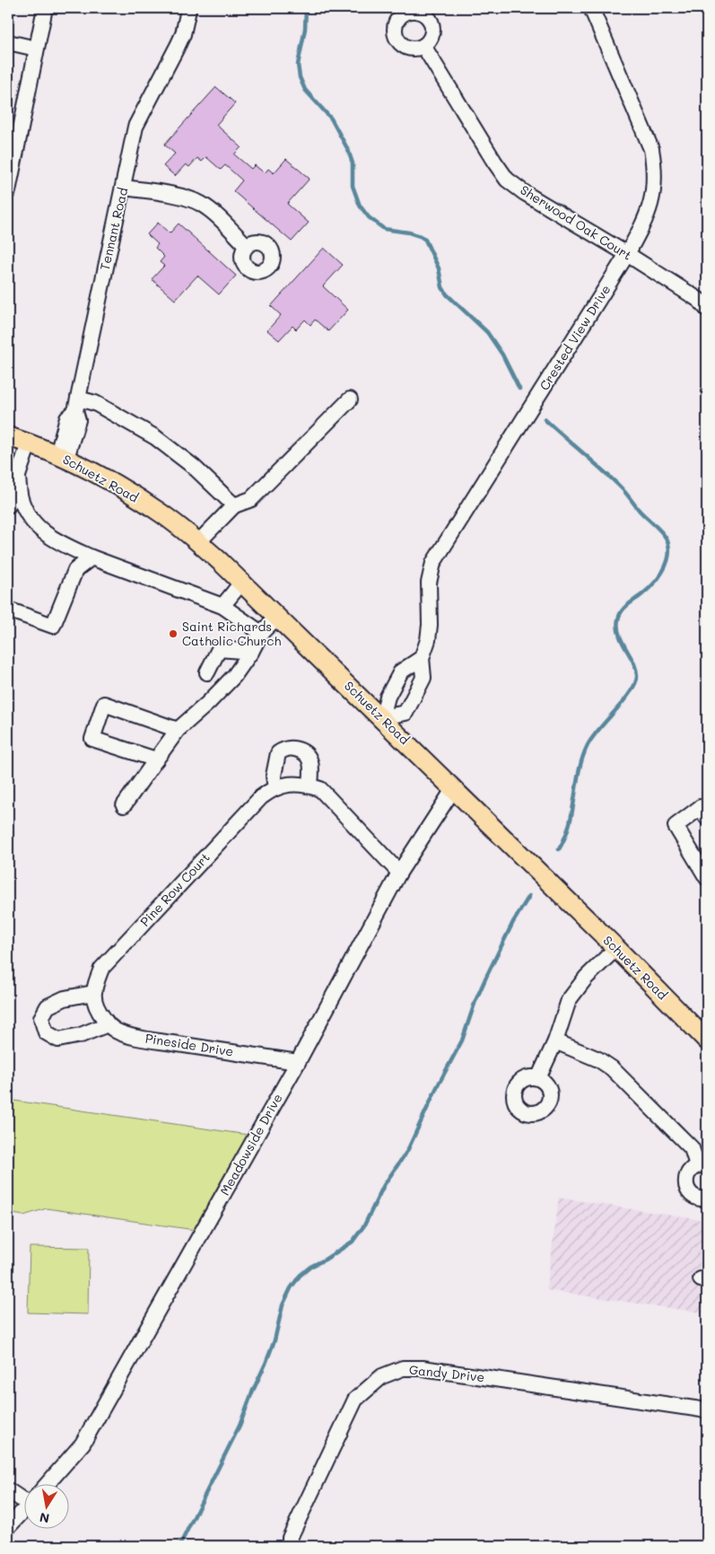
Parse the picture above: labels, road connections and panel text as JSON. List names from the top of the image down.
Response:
{
  "streets": {
    "main road": ["Schuetz Road"],
    "street": [
      "Sherwood Oak Court",
      "Tennant Road",
      "Crested View Drive",
      "Pine Row Court",
      "Pineside Drive",
      "Meadowside Drive",
      "Gandy Drive"
    ]
  },
  "crossings": [
    ["Sherwood Oak Court", "Crested View Drive"],
    ["Tennant Road", "Schuetz Road"],
    ["Crested View Drive", "Schuetz Road"],
    ["Schuetz Road", "Meadowside Drive"],
    ["Pine Row Court", "Pineside Drive"],
    ["Pine Row Court", "Meadowside Drive"],
    ["Pineside Drive", "Meadowside Drive"]
  ],
  "places": ["Saint Richards Catholic Church"],
  "north": "bottom"
}
